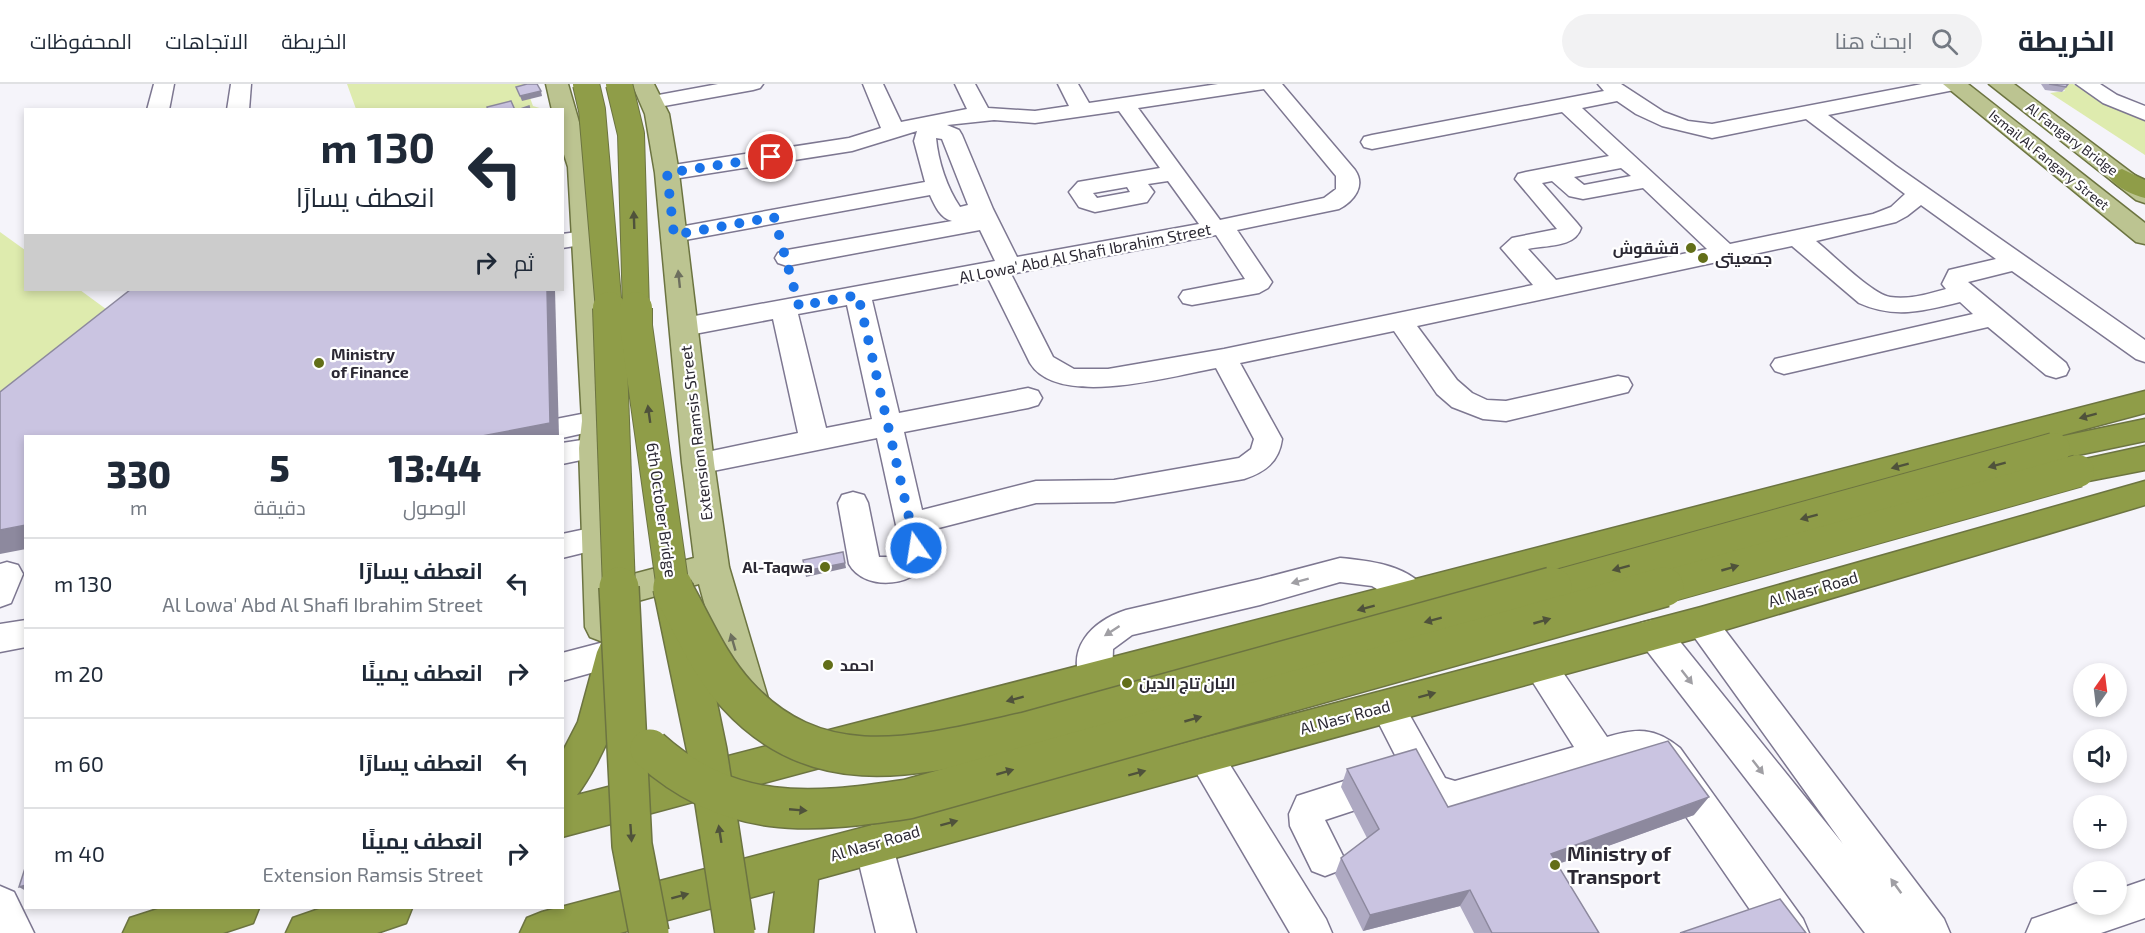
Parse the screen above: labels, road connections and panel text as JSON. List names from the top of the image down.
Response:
{
  "streets": {
    "highway": ["6th October Bridge", "Al Nasr Road"],
    "main road": ["Al Fangary Bridge", "Ismail Al Fangary Street", "Extension Ramsis Street"],
    "street": ["Al Lowa' Abd Al Shafi Ibrahim Street"]
  },
  "crossings": [
    ["Al Lowa' Abd Al Shafi Ibrahim Street", "Extension Ramsis Street"]
  ],
  "places": [
    "قشقوش",
    "جمعيتى",
    "Ministry of Finance",
    "Al-Taqwa",
    "احمد",
    "البان تاج الدين",
    "Ministry of Transport"
  ],
  "north": "top",
  "page": {
    "header": "الخريطة",
    "search": "ابحث هنا",
    "nav": ["الخريطة", "الاتجاهات", "المحفوظات"],
    "turn": ["130 m", "انعطف يسارًا"],
    "then": "ثم",
    "eta": [
      "13:44",
      "الوصول",
      "5",
      "دقيقة",
      "330",
      "m"
    ],
    "list": [
      {
        "name": "انعطف يسارًا",
        "note": "Al Lowa' Abd Al Shafi Ibrahim Street",
        "value": "130 m"
      },
      {
        "name": "انعطف يمينًا",
        "value": "20 m"
      },
      {
        "name": "انعطف يسارًا",
        "value": "60 m"
      },
      {
        "name": "انعطف يمينًا",
        "note": "Extension Ramsis Street",
        "value": "40 m"
      }
    ],
    "map_buttons": ["+", "−"]
  }
}
